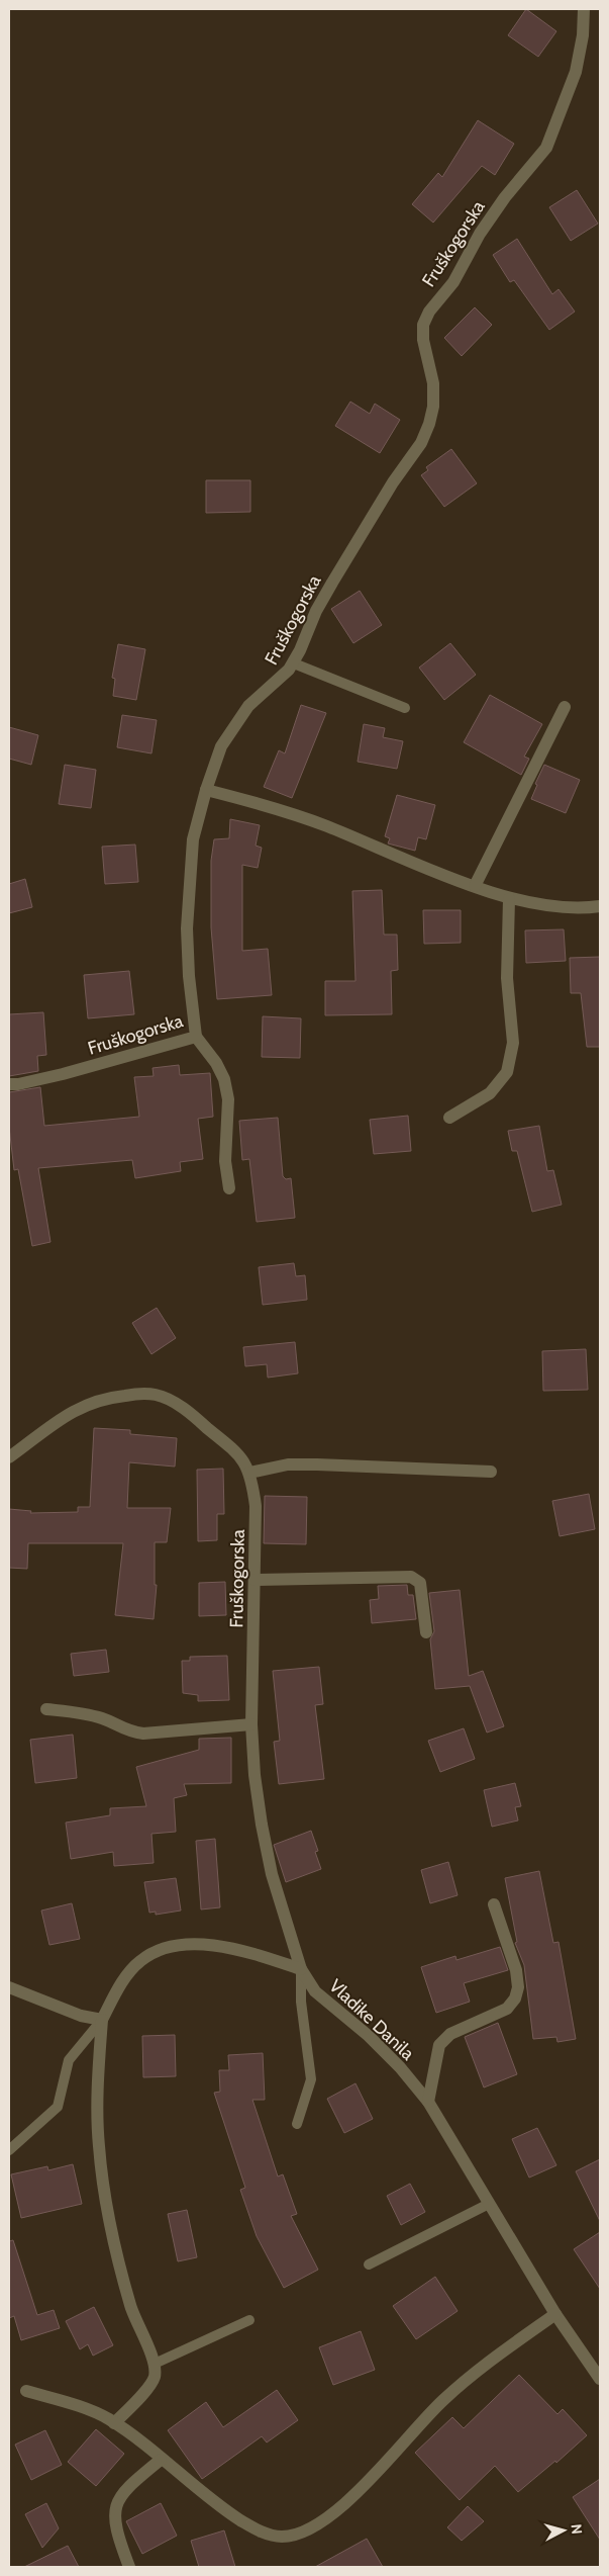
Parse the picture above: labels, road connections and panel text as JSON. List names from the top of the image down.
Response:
{
  "streets": {
    "street": ["Fruškogorska", "Vladike Danila"]
  },
  "crossings": [
    ["Fruškogorska", "Vladike Danila"]
  ],
  "north": "right"
}
